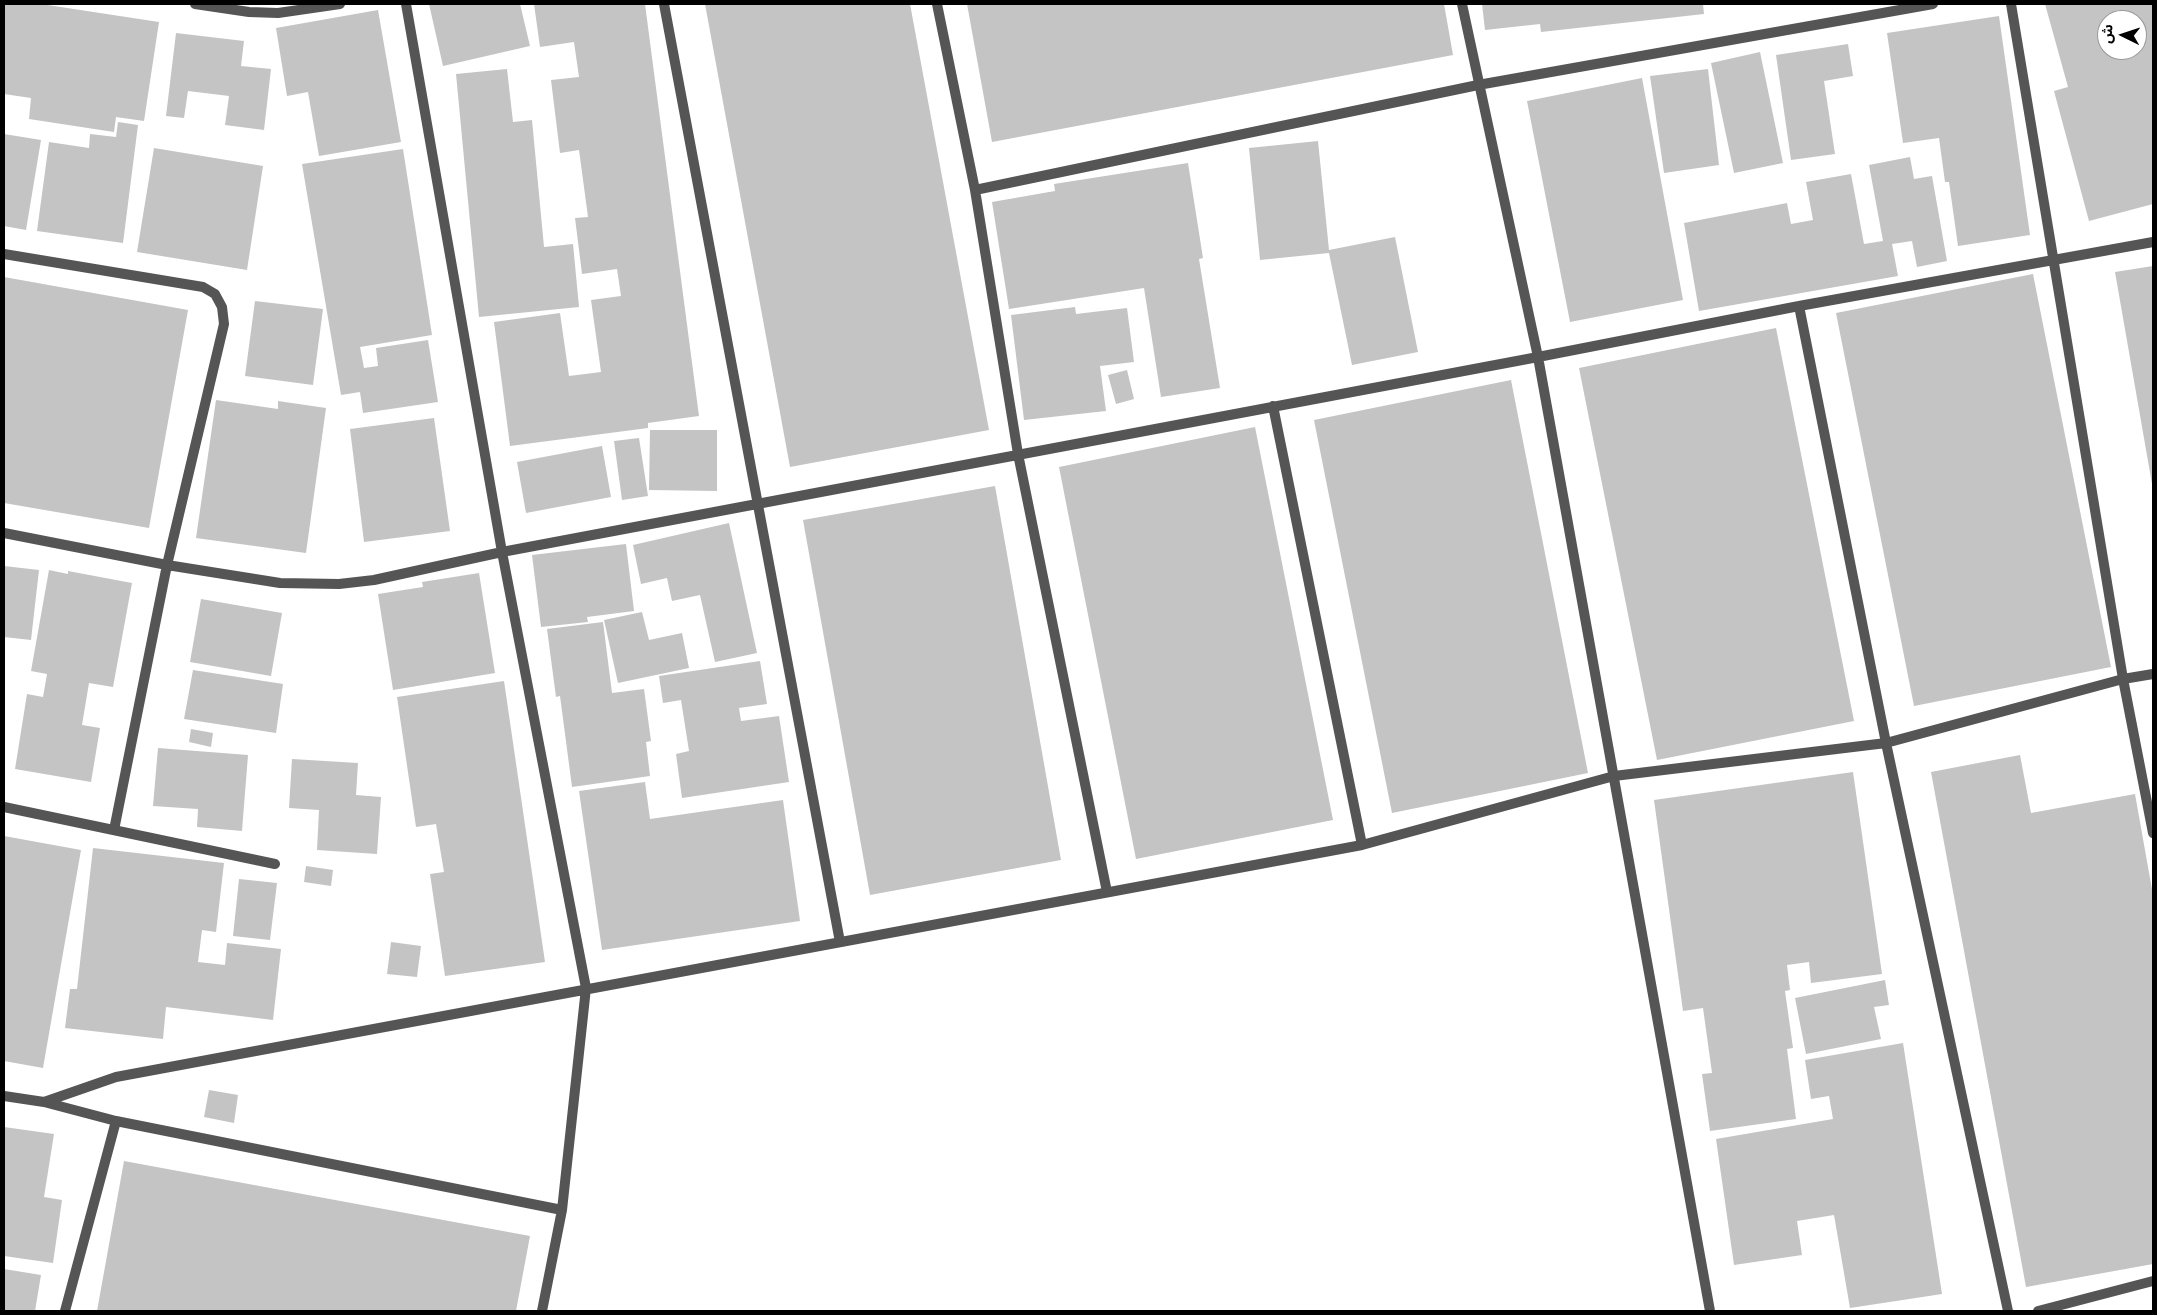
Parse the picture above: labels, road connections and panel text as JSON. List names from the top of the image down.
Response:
{
  "north": "left"
}
